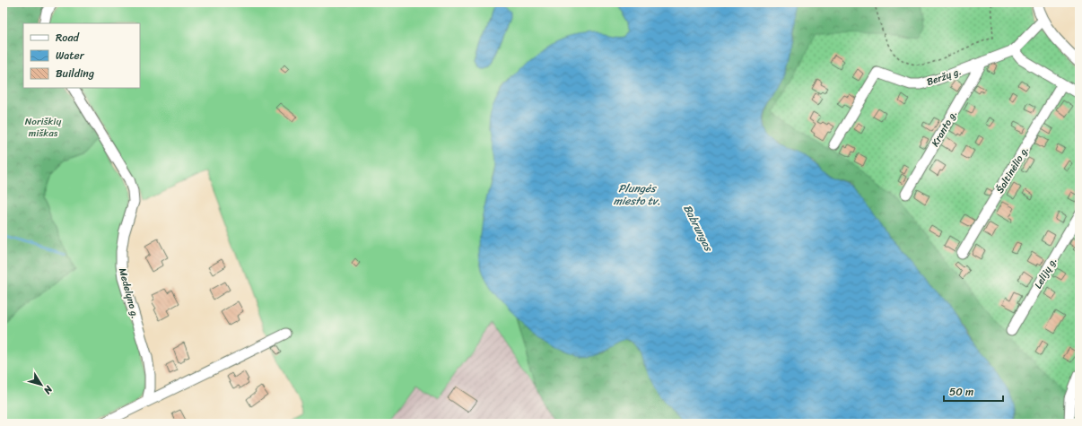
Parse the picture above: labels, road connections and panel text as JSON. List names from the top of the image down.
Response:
{
  "streets": {
    "street": [
      "Beržų g.",
      "Kranto g.",
      "Šaltinėlio g.",
      "Lelijų g.",
      "Medelyno g."
    ]
  },
  "crossings": [
    ["Beržų g.", "Kranto g."]
  ],
  "water": ["Plungės miesto tv.", "Babrungas"],
  "parks": ["Noriškių miškas"],
  "legend": ["Road", "Water", "Building"],
  "scale_bar": "50 m",
  "north": "bottom right"
}
